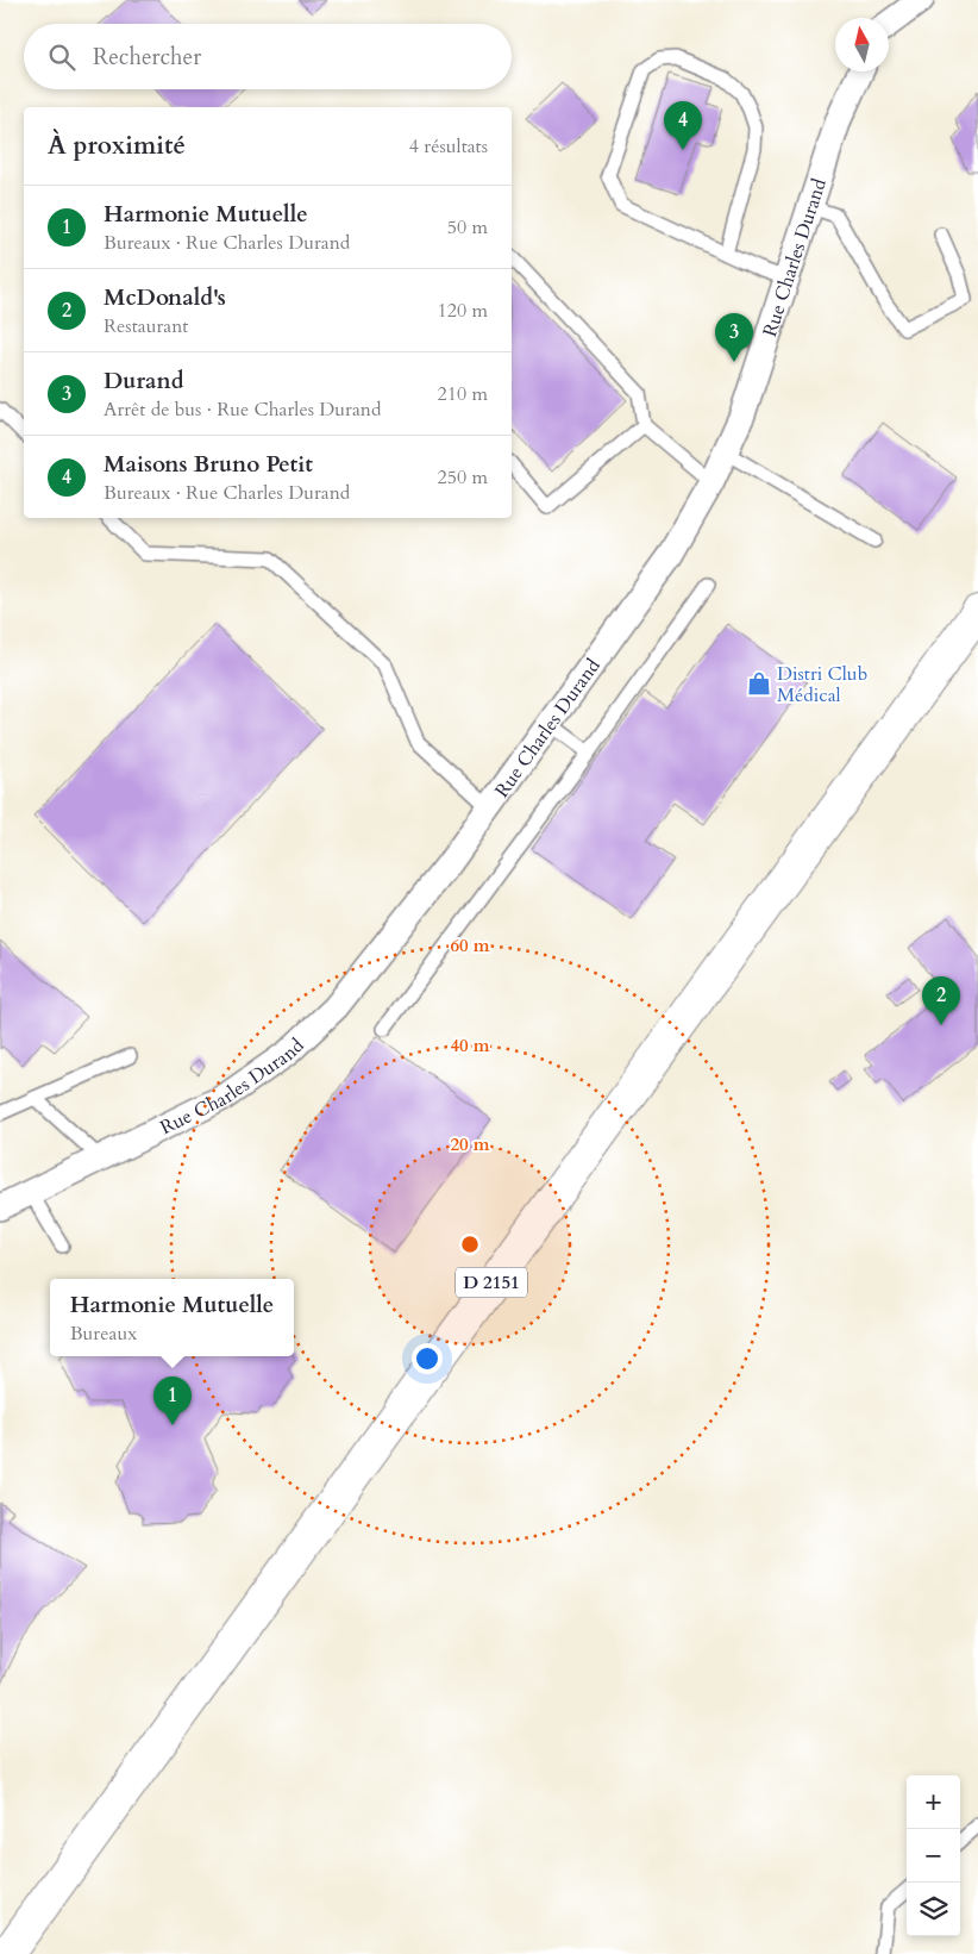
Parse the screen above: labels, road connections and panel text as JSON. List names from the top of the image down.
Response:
{
  "streets": {
    "main road": ["D 2151"],
    "street": ["Rue Charles Durand"]
  },
  "places": {
    "shop": ["Distri Club Médical"]
  },
  "north": "top",
  "page": {
    "search": "Rechercher",
    "pins": [
      "4",
      "3",
      "2",
      "1"
    ],
    "heading": ["À proximité", "4 résultats"],
    "list": [
      {
        "mark": "1",
        "name": "Harmonie Mutuelle",
        "note": "Bureaux · Rue Charles Durand",
        "value": "50 m"
      },
      {
        "mark": "2",
        "name": "McDonald's",
        "note": "Restaurant",
        "value": "120 m"
      },
      {
        "mark": "3",
        "name": "Durand",
        "note": "Arrêt de bus · Rue Charles Durand",
        "value": "210 m"
      },
      {
        "mark": "4",
        "name": "Maisons Bruno Petit",
        "note": "Bureaux · Rue Charles Durand",
        "value": "250 m"
      }
    ],
    "popup": ["Harmonie Mutuelle", "Bureaux"],
    "map_buttons": ["+", "−"]
  },
  "rings": ["60 m", "40 m", "20 m"]
}
